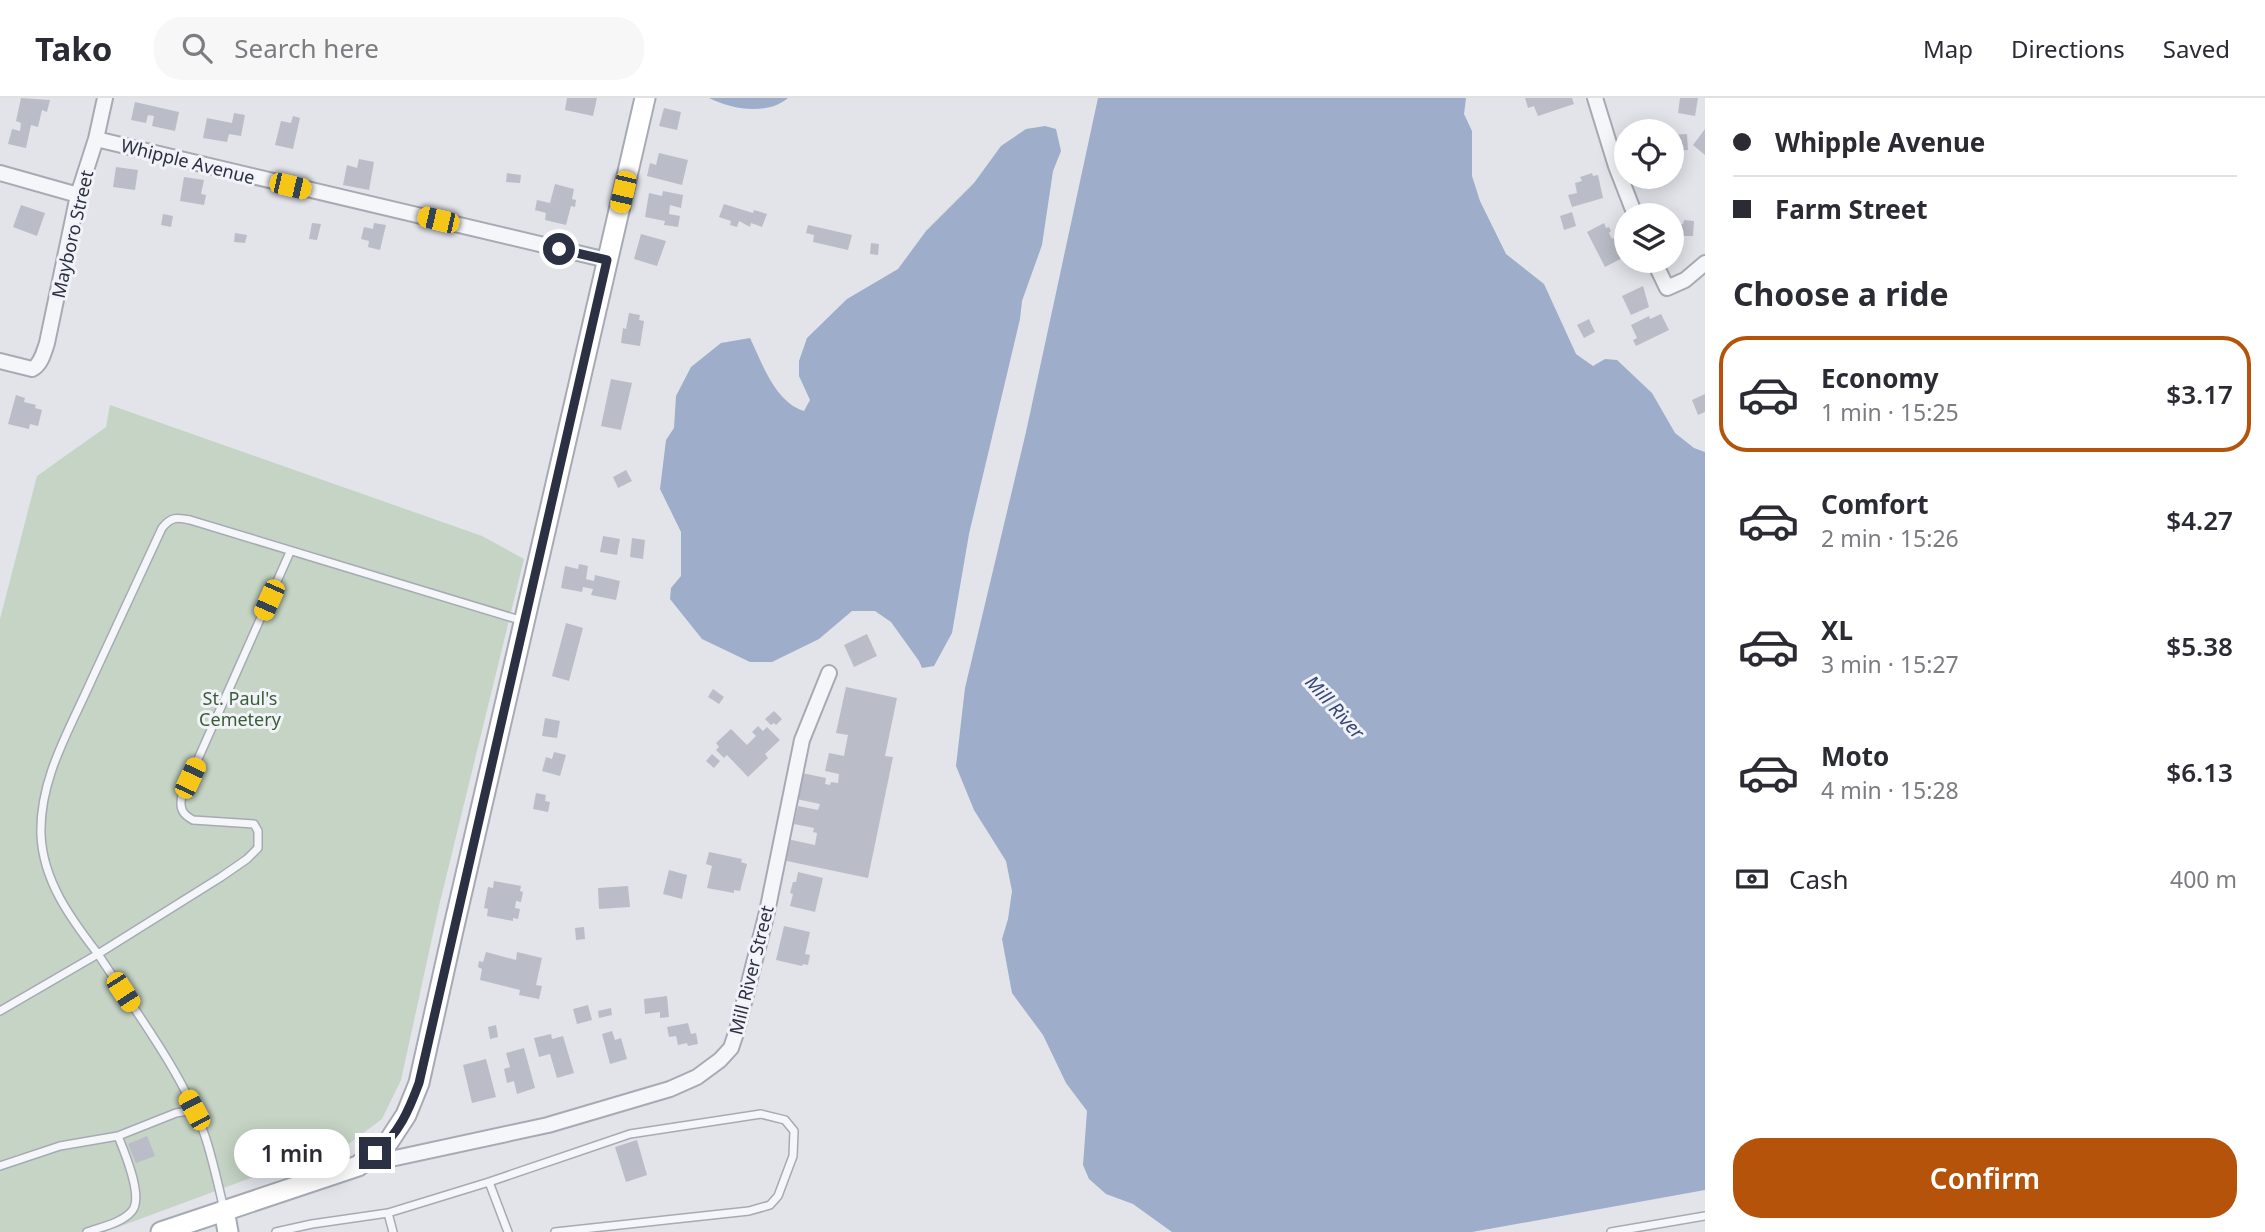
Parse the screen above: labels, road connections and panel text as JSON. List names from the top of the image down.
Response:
{
  "streets": {
    "street": ["Whipple Avenue", "Mayboro Street", "Mill River Street"]
  },
  "crossings": [
    ["Whipple Avenue", "Mayboro Street"]
  ],
  "water": ["Mill River"],
  "parks": ["St. Paul's Cemetery"],
  "page": {
    "header": "Tako",
    "search": "Search here",
    "nav": ["Map", "Directions", "Saved"],
    "banner": ["Whipple Avenue", "Farm Street"],
    "heading": "Choose a ride",
    "list": [
      {
        "name": "Economy",
        "note": "1 min · 15:25",
        "value": "$3.17"
      },
      {
        "name": "Comfort",
        "note": "2 min · 15:26",
        "value": "$4.27"
      },
      {
        "name": "XL",
        "note": "3 min · 15:27",
        "value": "$5.38"
      },
      {
        "name": "Moto",
        "note": "4 min · 15:28",
        "value": "$6.13"
      }
    ],
    "pay": ["Cash", "400 m"],
    "buttons": "Confirm",
    "bubble": "1 min"
  }
}
